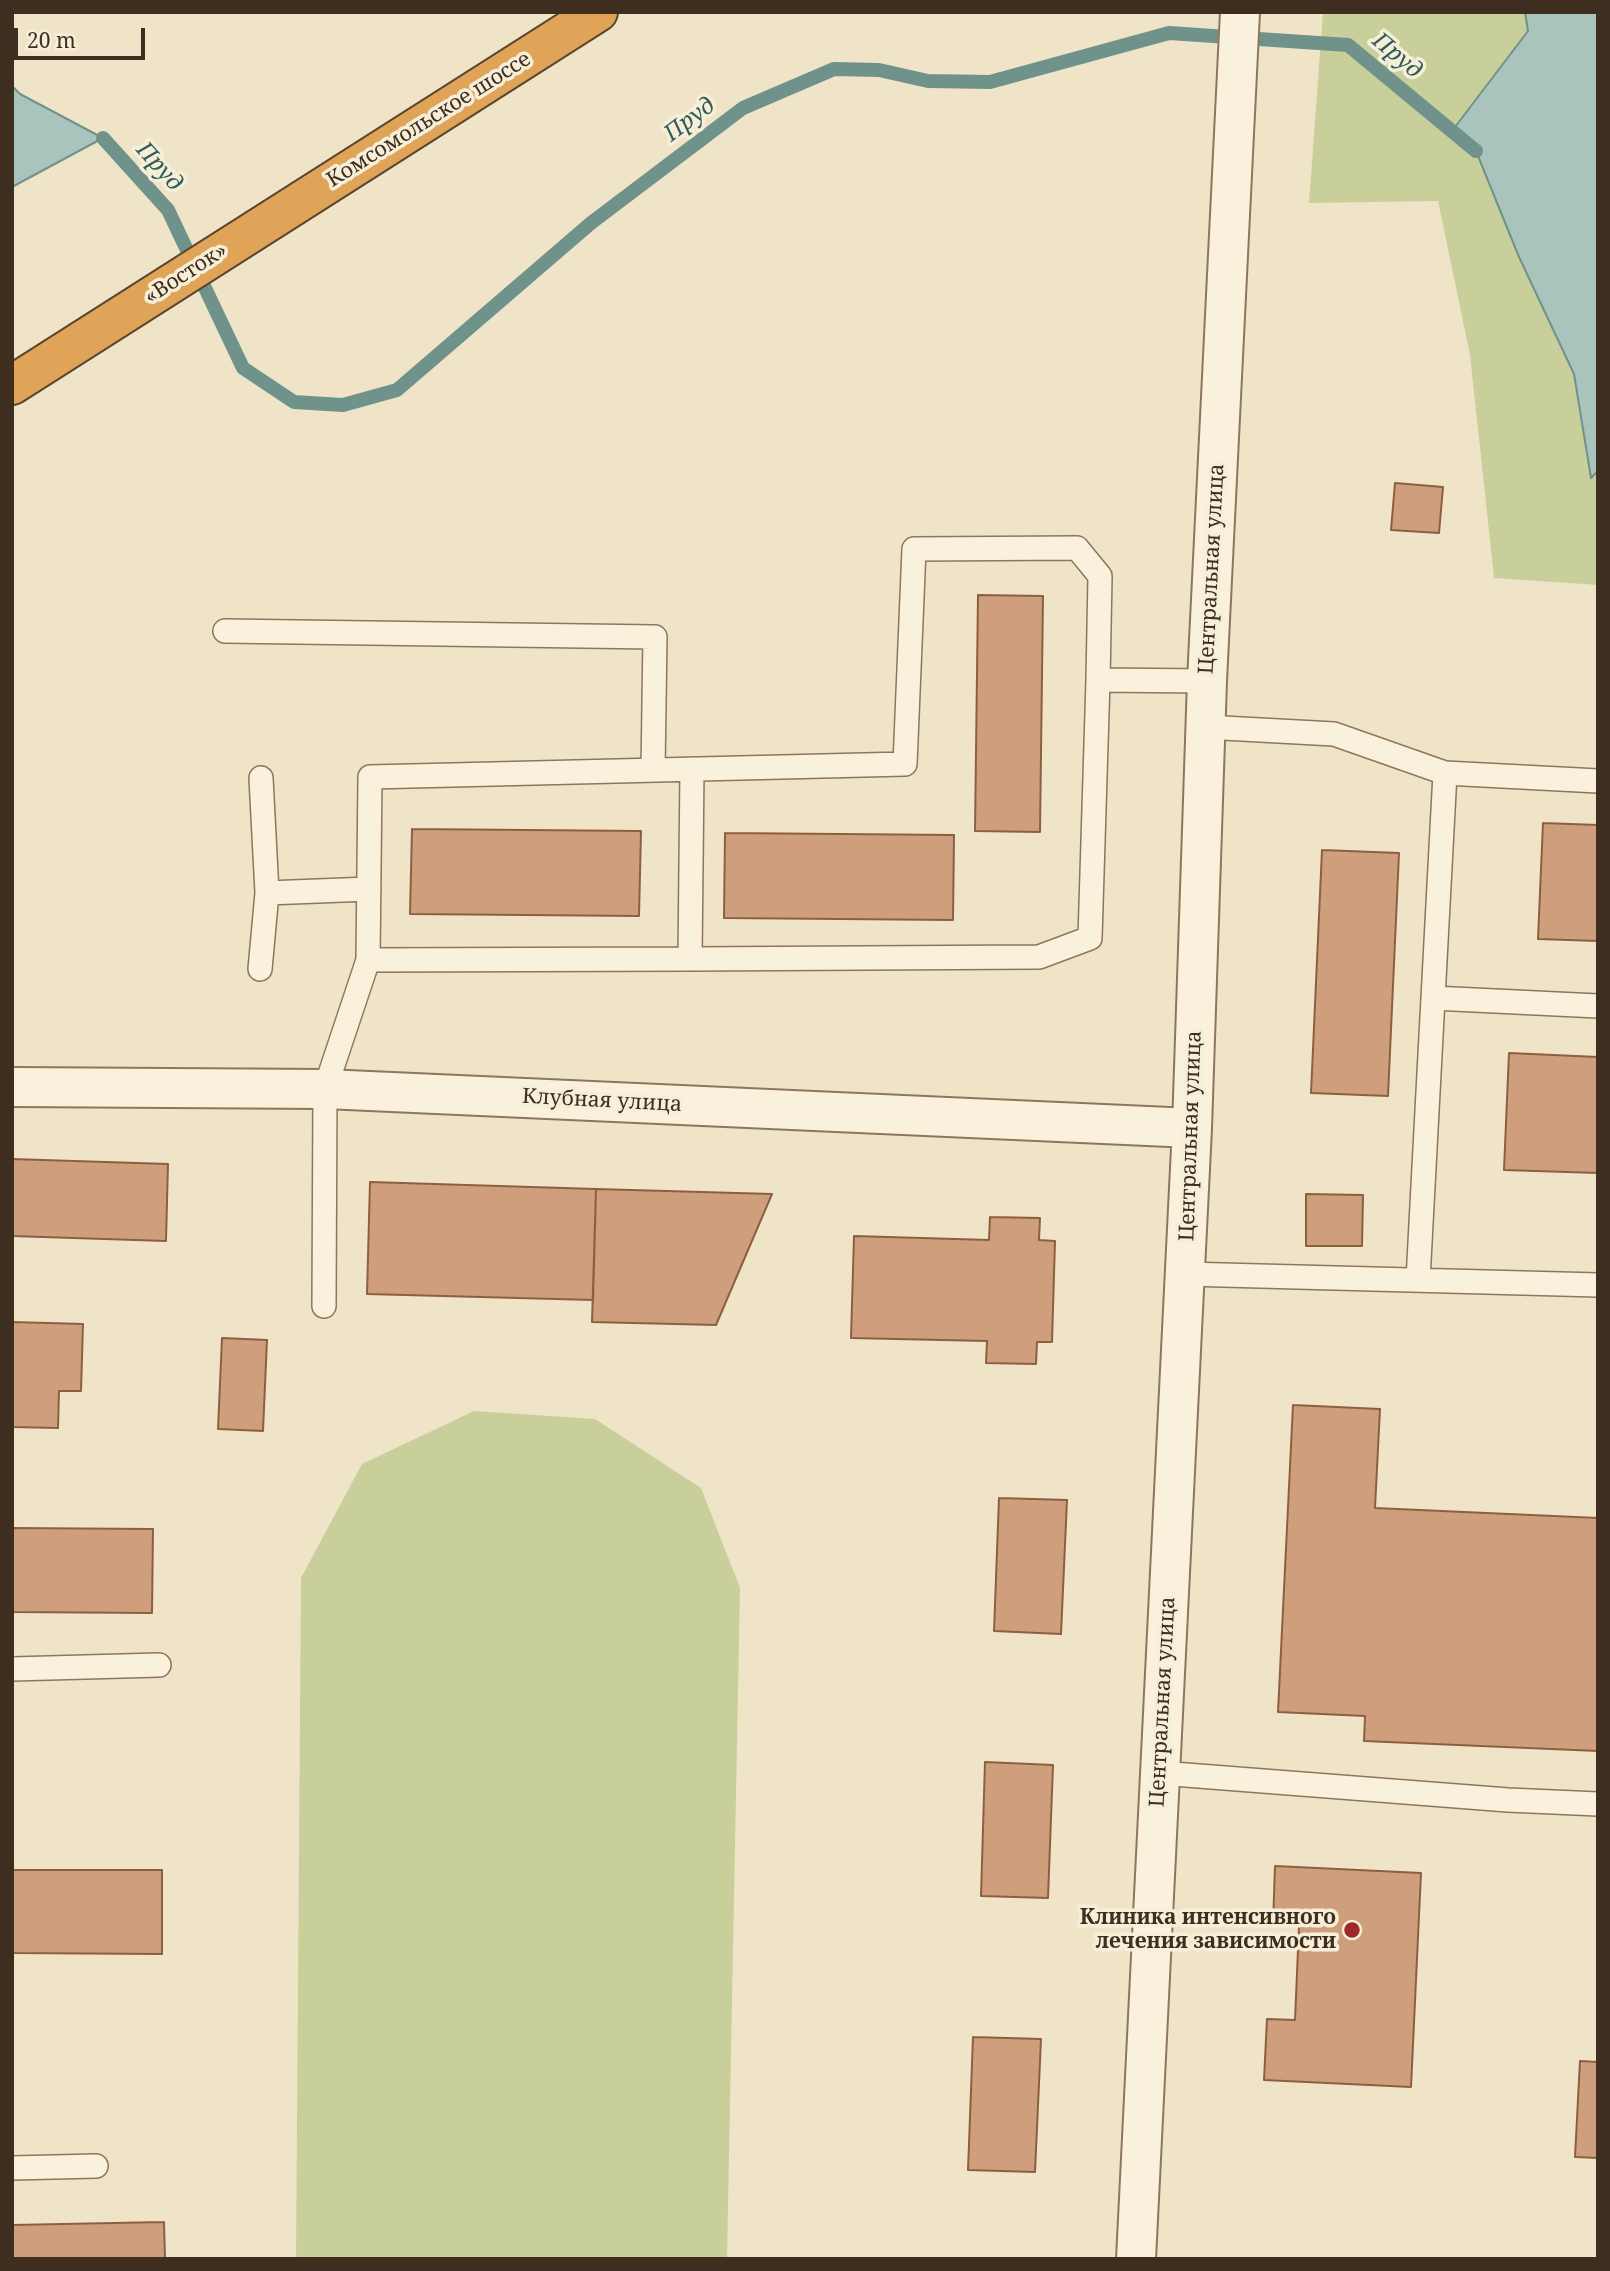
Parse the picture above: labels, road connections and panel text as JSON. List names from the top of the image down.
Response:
{
  "streets": {
    "highway": ["Комсомольское шоссе", "«Восток»"],
    "street": ["Центральная улица", "Клубная улица"]
  },
  "crossings": [
    ["Комсомольское шоссе", "«Восток»"],
    ["Центральная улица", "Клубная улица"]
  ],
  "water": ["Пруд"],
  "places": ["Клиника интенсивного лечения зависимости"],
  "scale_bar": "20 m"
}
